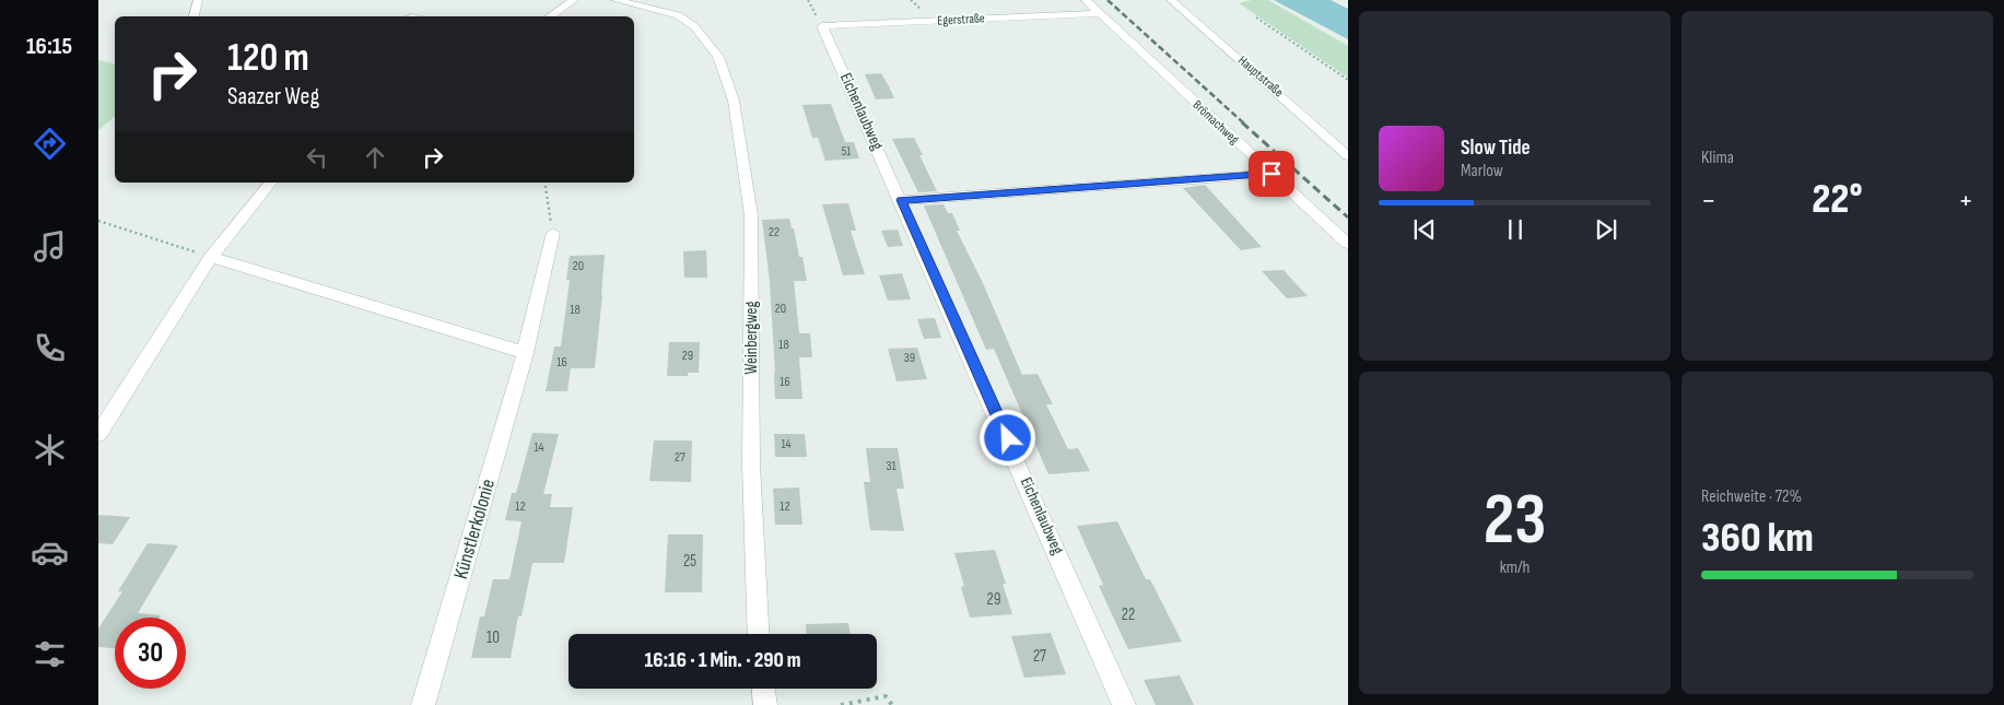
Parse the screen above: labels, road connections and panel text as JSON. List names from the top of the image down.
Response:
{
  "streets": {
    "street": [
      "Egerstraße",
      "Hauptstraße",
      "Eichenlaubweg",
      "Brömachweg",
      "Weinbergweg",
      "Künstlerkolonie"
    ]
  },
  "crossings": [
    ["Egerstraße", "Eichenlaubweg"],
    ["Egerstraße", "Brömachweg"]
  ],
  "house_numbers": [
    "51",
    "22",
    "20",
    "20",
    "18",
    "18",
    "29",
    "39",
    "16",
    "16",
    "14",
    "14",
    "27",
    "31",
    "12",
    "12",
    "25",
    "29",
    "22",
    "10",
    "27"
  ],
  "page": {
    "tabs": "16:15",
    "tile": [
      "Klima",
      ["23", "km/h"],
      ["Reichweite · 72%", "360 km"]
    ],
    "turn": ["120 m", "Saazer Weg"],
    "song": ["Slow Tide", "Marlow"],
    "heat": ["−", "22°", "+"],
    "limit": "30",
    "trip": "16:16 · 1 Min. · 290 m"
  }
}
